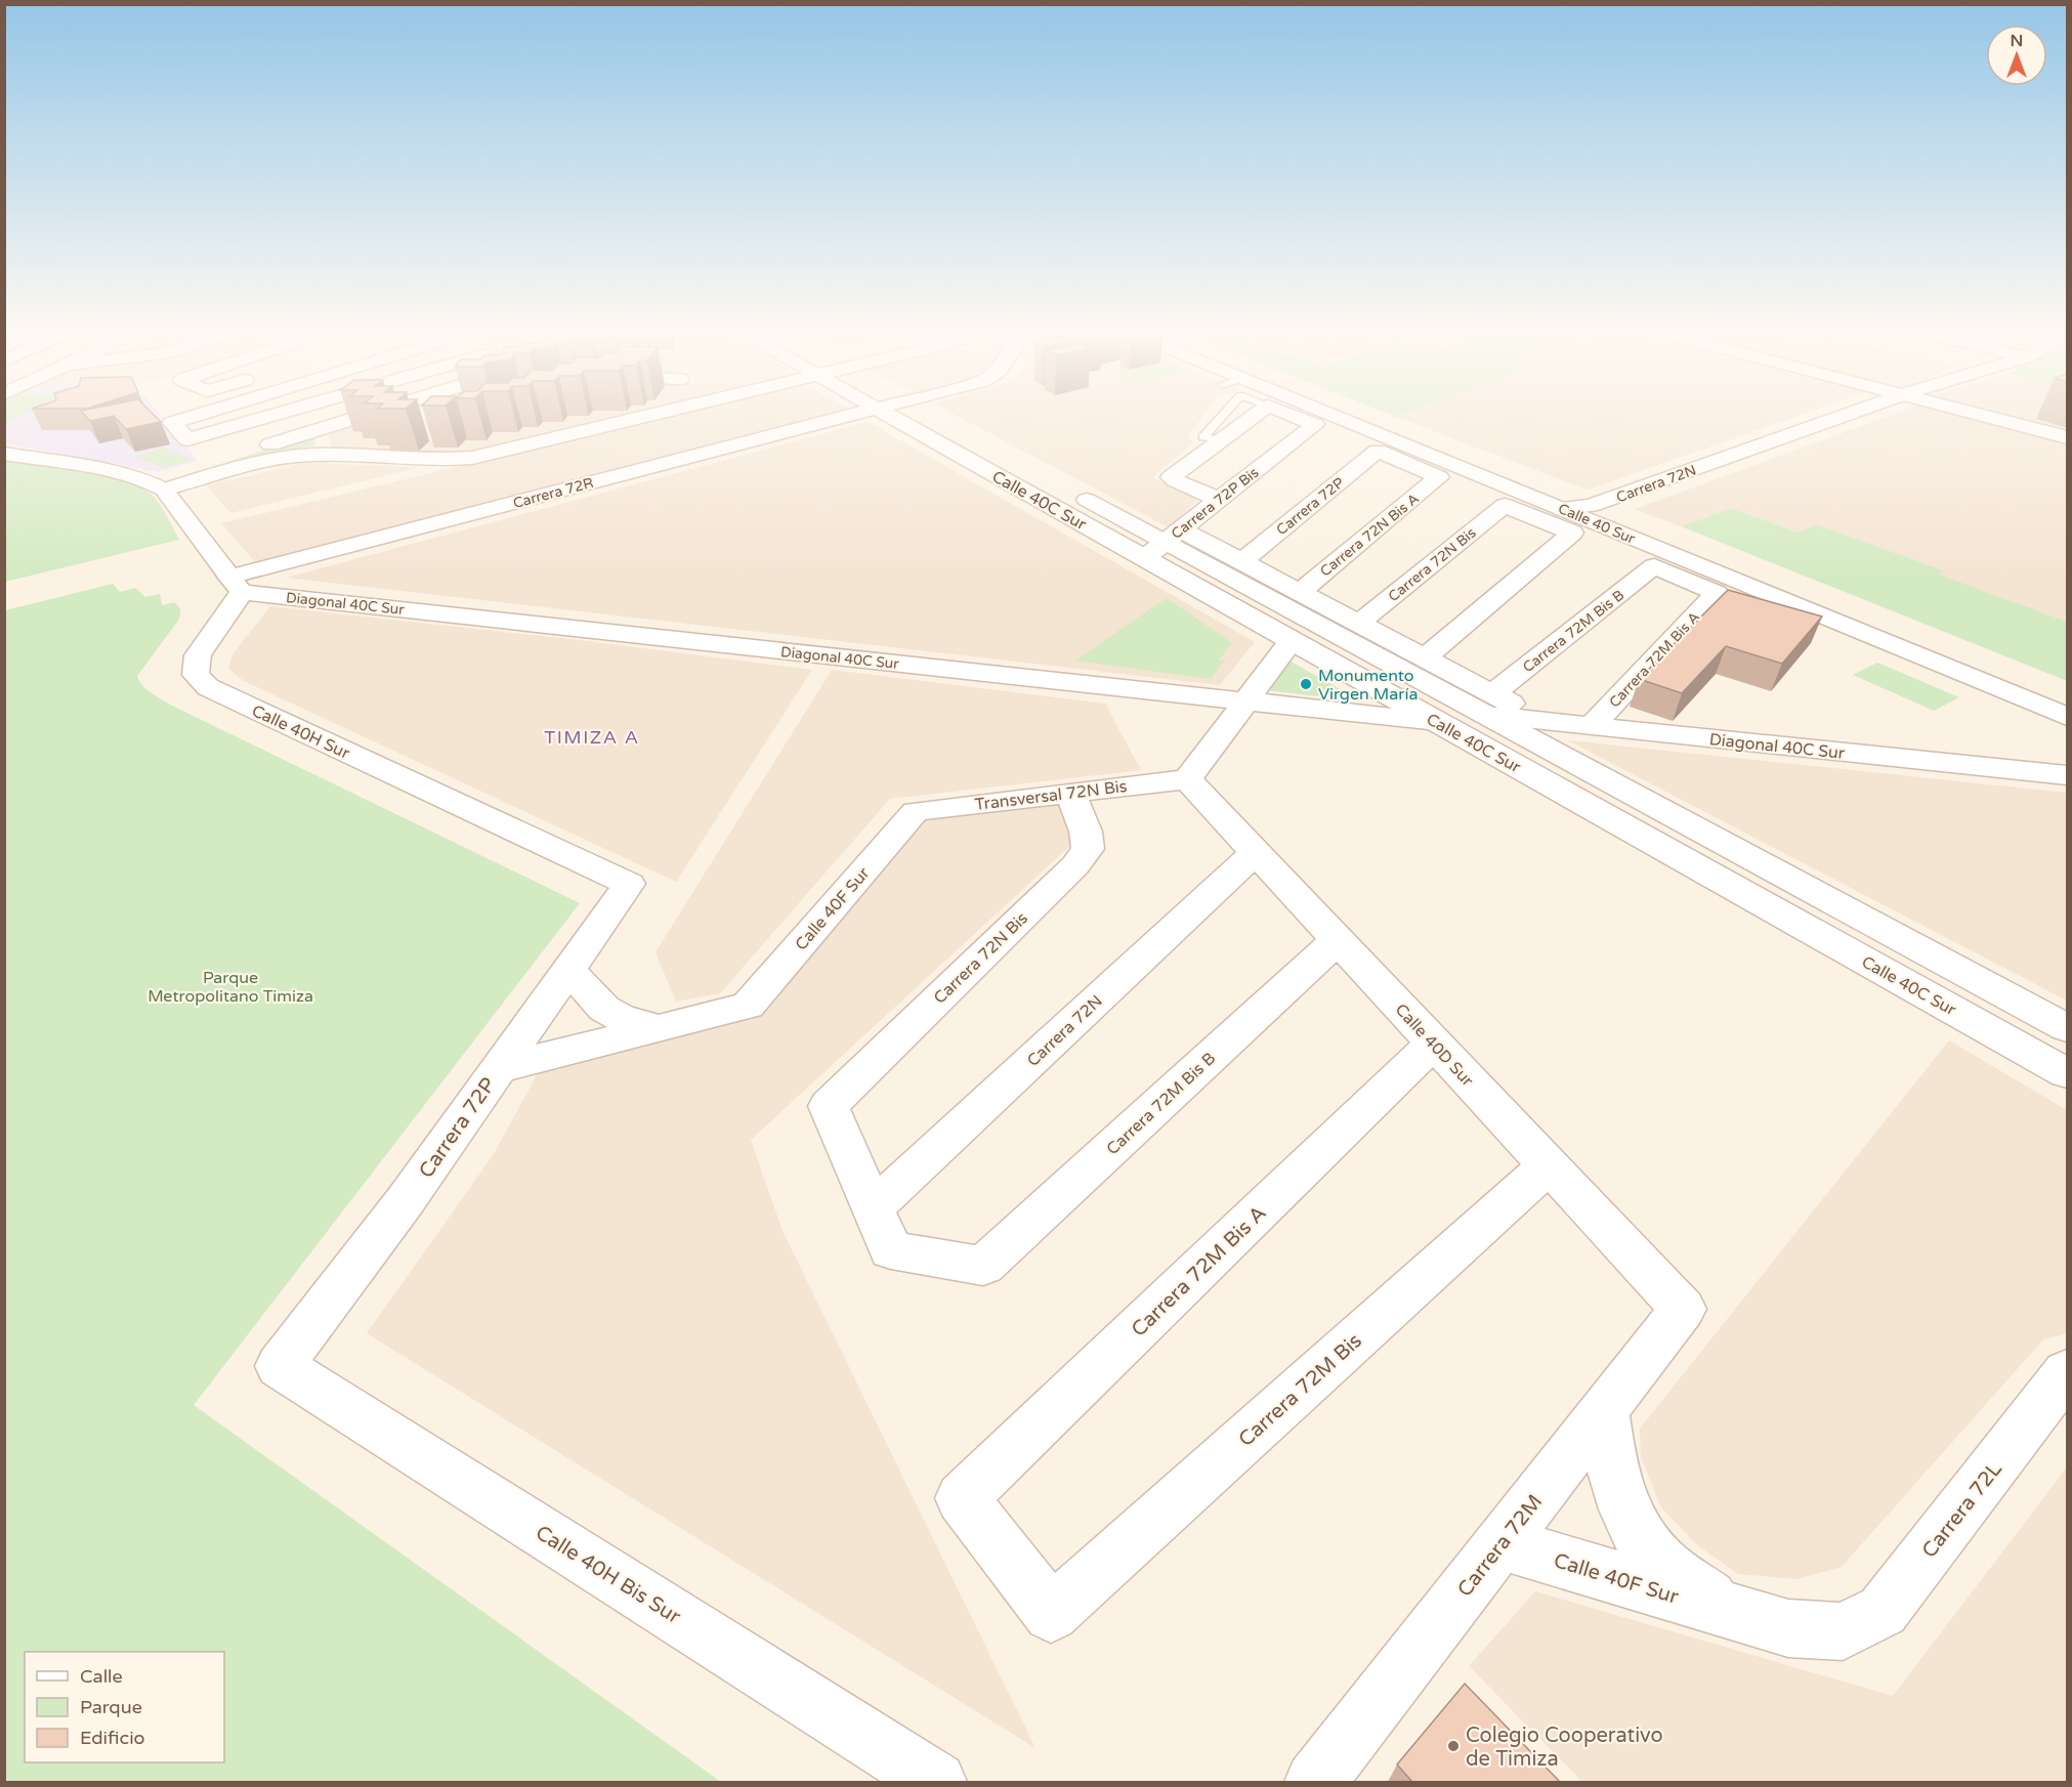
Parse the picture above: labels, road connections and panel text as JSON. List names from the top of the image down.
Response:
{
  "streets": {
    "street": [
      "Carrera 72N",
      "Carrera 72R",
      "Calle 40C Sur",
      "Carrera 72P Bis",
      "Carrera 72P",
      "Calle 40 Sur",
      "Carrera 72N Bis A",
      "Carrera 72N Bis",
      "Diagonal 40C Sur",
      "Carrera 72M Bis B",
      "Carrera 72M Bis A",
      "Calle 40H Sur",
      "Transversal 72N Bis",
      "Calle 40F Sur",
      "Calle 40D Sur",
      "Carrera 72M Bis",
      "Carrera 72L",
      "Carrera 72M",
      "Calle 40H Bis Sur"
    ]
  },
  "crossings": [
    ["Carrera 72N", "Calle 40C Sur"],
    ["Carrera 72N", "Calle 40 Sur"],
    ["Carrera 72N", "Carrera 72N Bis"],
    ["Carrera 72N", "Carrera 72M Bis B"],
    ["Carrera 72N", "Calle 40D Sur"],
    ["Carrera 72R", "Diagonal 40C Sur"],
    ["Carrera 72R", "Calle 40H Sur"],
    ["Calle 40C Sur", "Carrera 72P Bis"],
    ["Calle 40C Sur", "Carrera 72P"],
    ["Calle 40C Sur", "Carrera 72N Bis A"],
    ["Calle 40C Sur", "Carrera 72N Bis"],
    ["Calle 40C Sur", "Diagonal 40C Sur"],
    ["Calle 40C Sur", "Carrera 72M Bis B"],
    ["Carrera 72P", "Carrera 72N Bis A"],
    ["Carrera 72P", "Calle 40H Sur"],
    ["Carrera 72P", "Calle 40H Bis Sur"],
    ["Calle 40 Sur", "Carrera 72N Bis"],
    ["Carrera 72N Bis", "Carrera 72M Bis B"],
    ["Carrera 72N Bis", "Transversal 72N Bis"],
    ["Diagonal 40C Sur", "Carrera 72M Bis B"],
    ["Diagonal 40C Sur", "Carrera 72M Bis A"],
    ["Diagonal 40C Sur", "Calle 40H Sur"],
    ["Carrera 72M Bis B", "Carrera 72M Bis A"],
    ["Carrera 72M Bis B", "Calle 40D Sur"],
    ["Carrera 72M Bis A", "Calle 40D Sur"],
    ["Carrera 72M Bis A", "Carrera 72M Bis"],
    ["Transversal 72N Bis", "Calle 40F Sur"],
    ["Transversal 72N Bis", "Calle 40D Sur"],
    ["Calle 40F Sur", "Carrera 72L"],
    ["Calle 40F Sur", "Carrera 72M"],
    ["Calle 40D Sur", "Carrera 72M Bis"],
    ["Calle 40D Sur", "Carrera 72M"]
  ],
  "districts": ["TIMIZA A"],
  "parks": ["Parque Metropolitano Timiza"],
  "places": ["Monumento Virgen María", "Colegio Cooperativo de Timiza"],
  "legend": ["Calle", "Parque", "Edificio"],
  "north": "top"
}
